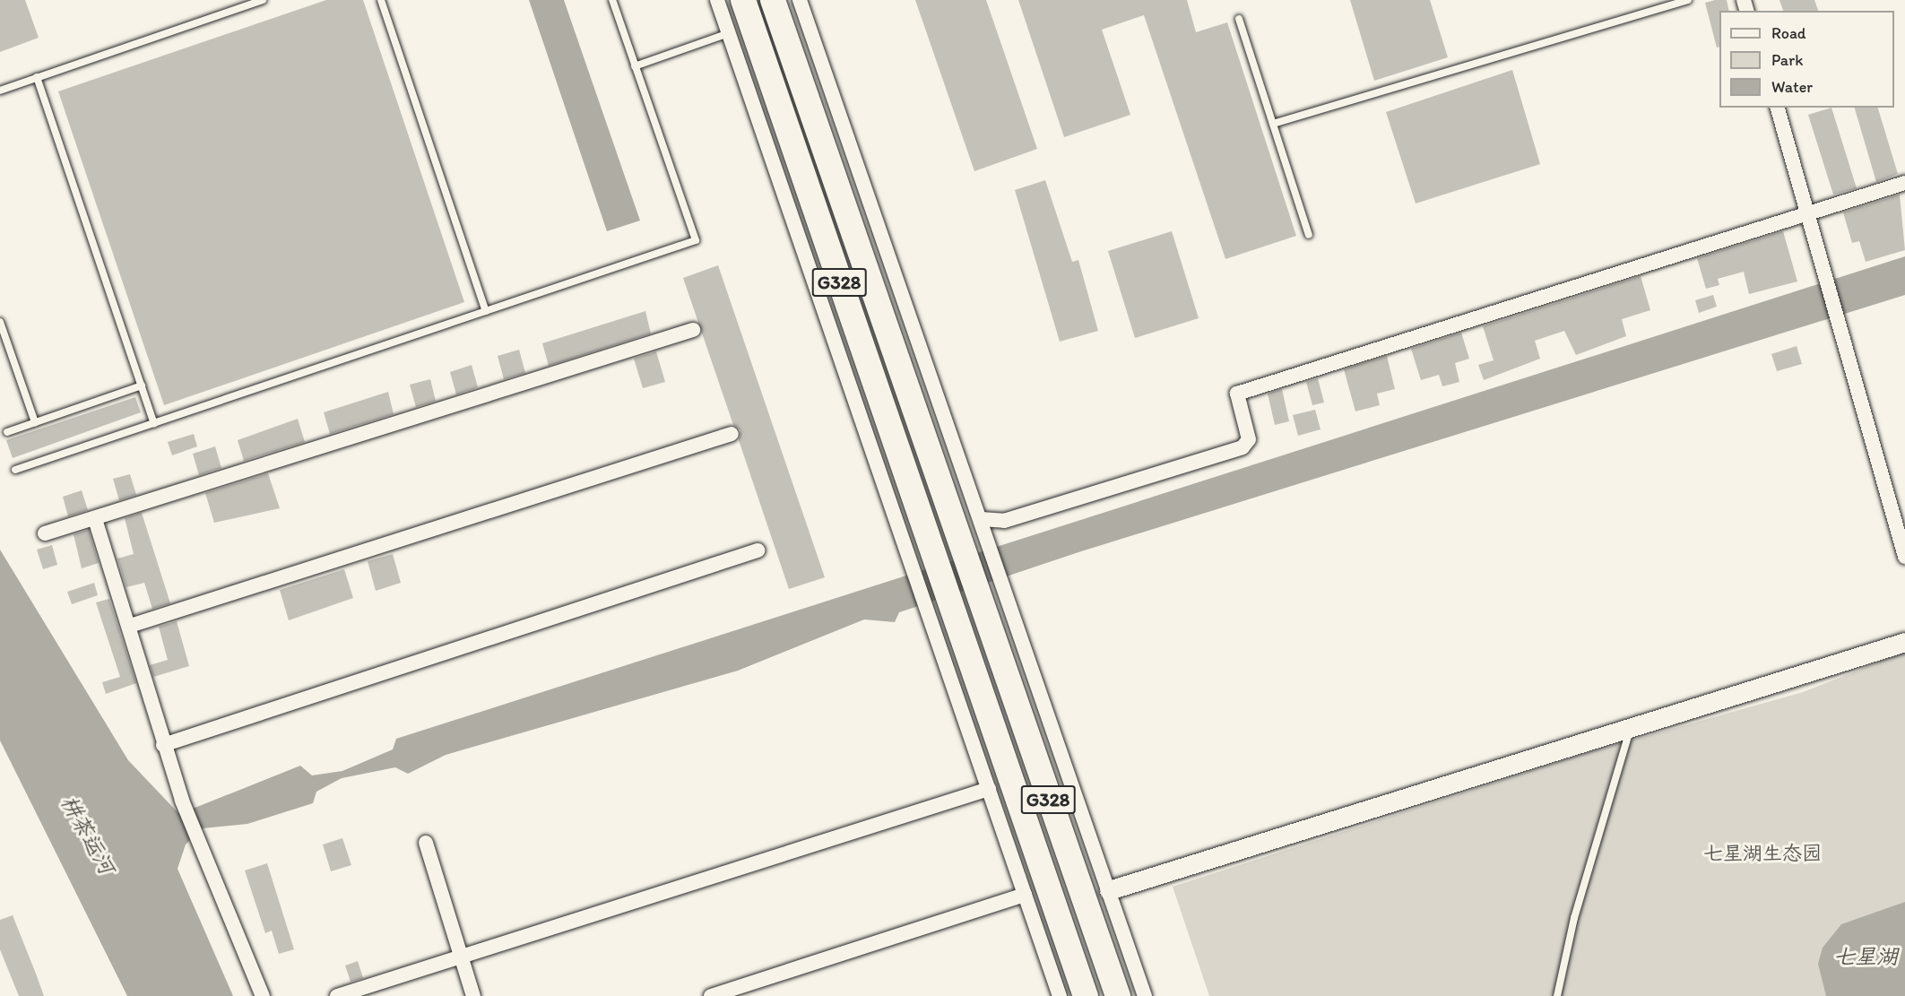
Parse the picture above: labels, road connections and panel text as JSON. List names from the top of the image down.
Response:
{
  "streets": {
    "highway": ["G328"]
  },
  "water": ["栟茶运河", "七星湖"],
  "parks": ["七星湖生态园"],
  "legend": ["Road", "Park", "Water"]
}
